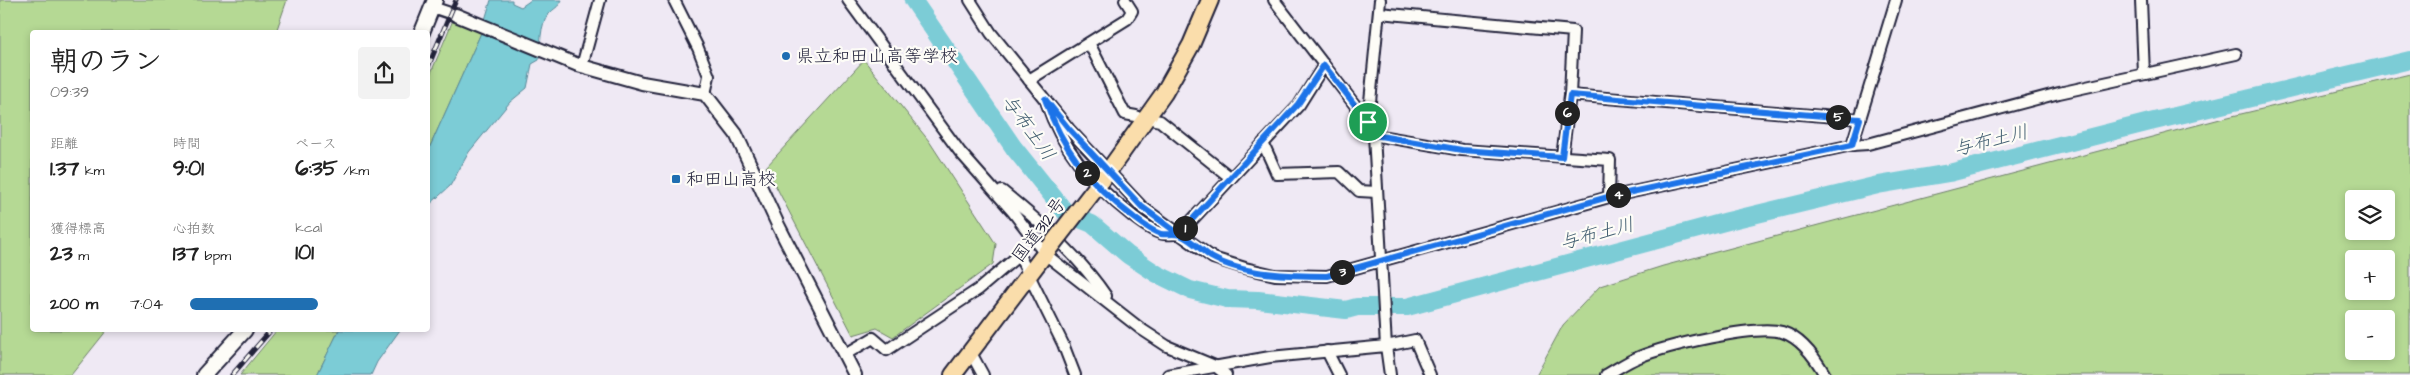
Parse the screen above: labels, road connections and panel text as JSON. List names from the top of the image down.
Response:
{
  "streets": {
    "highway": ["国道312号"]
  },
  "water": ["与布土川"],
  "places": {
    "other": ["県立和田山高等学校"],
    "transit": ["和田山高校"]
  },
  "page": {
    "heading": ["朝のラン", "09:39"],
    "pins": [
      "6",
      "5",
      "2",
      "4",
      "1",
      "3"
    ],
    "stats": [
      ["距離", "1.37 km"],
      ["時間", "9:01"],
      ["ペース", "6:35 /km"],
      ["獲得標高", "23 m"],
      ["心拍数", "137 bpm"],
      ["kcal", "101"]
    ],
    "map_buttons": ["+", "−"],
    "list": [
      {
        "name": "200 m",
        "note": "7:04"
      }
    ]
  }
}
